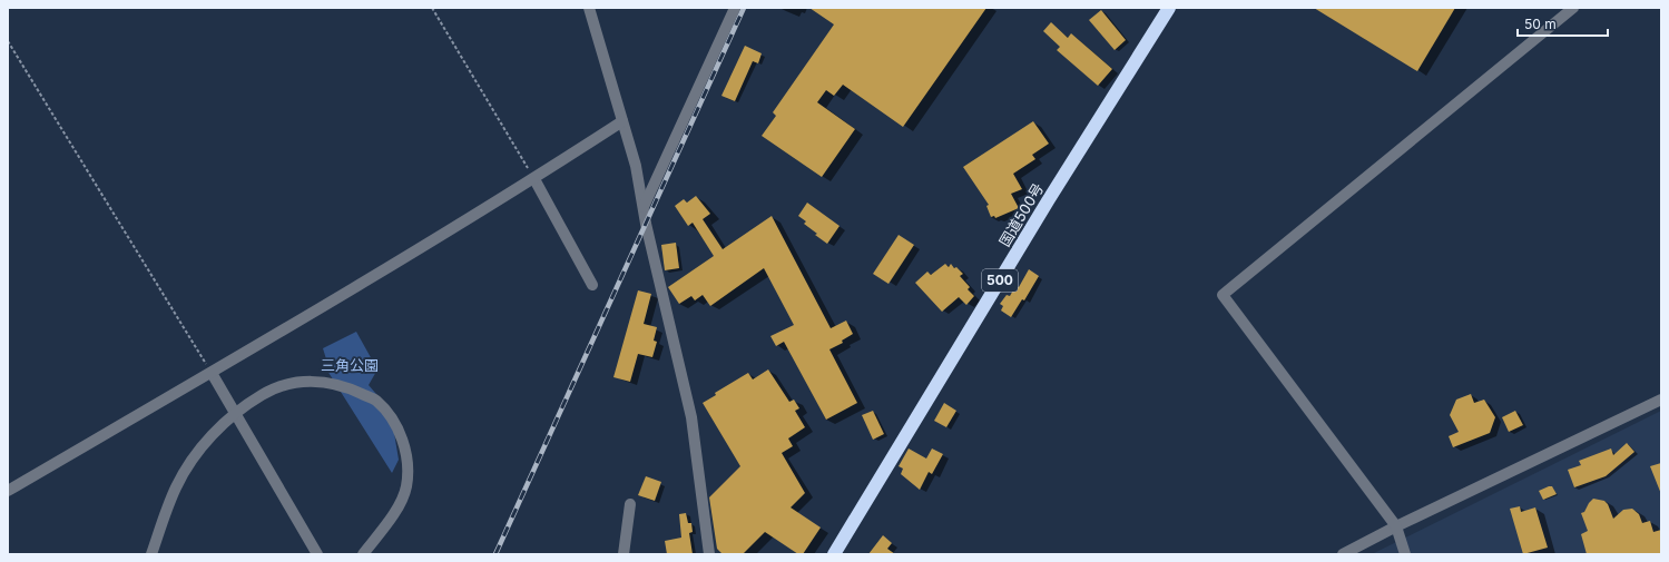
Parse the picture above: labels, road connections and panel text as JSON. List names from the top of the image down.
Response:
{
  "streets": {
    "highway": ["国道500号", "500"]
  },
  "parks": ["三角公園"],
  "scale_bar": "50 m"
}
